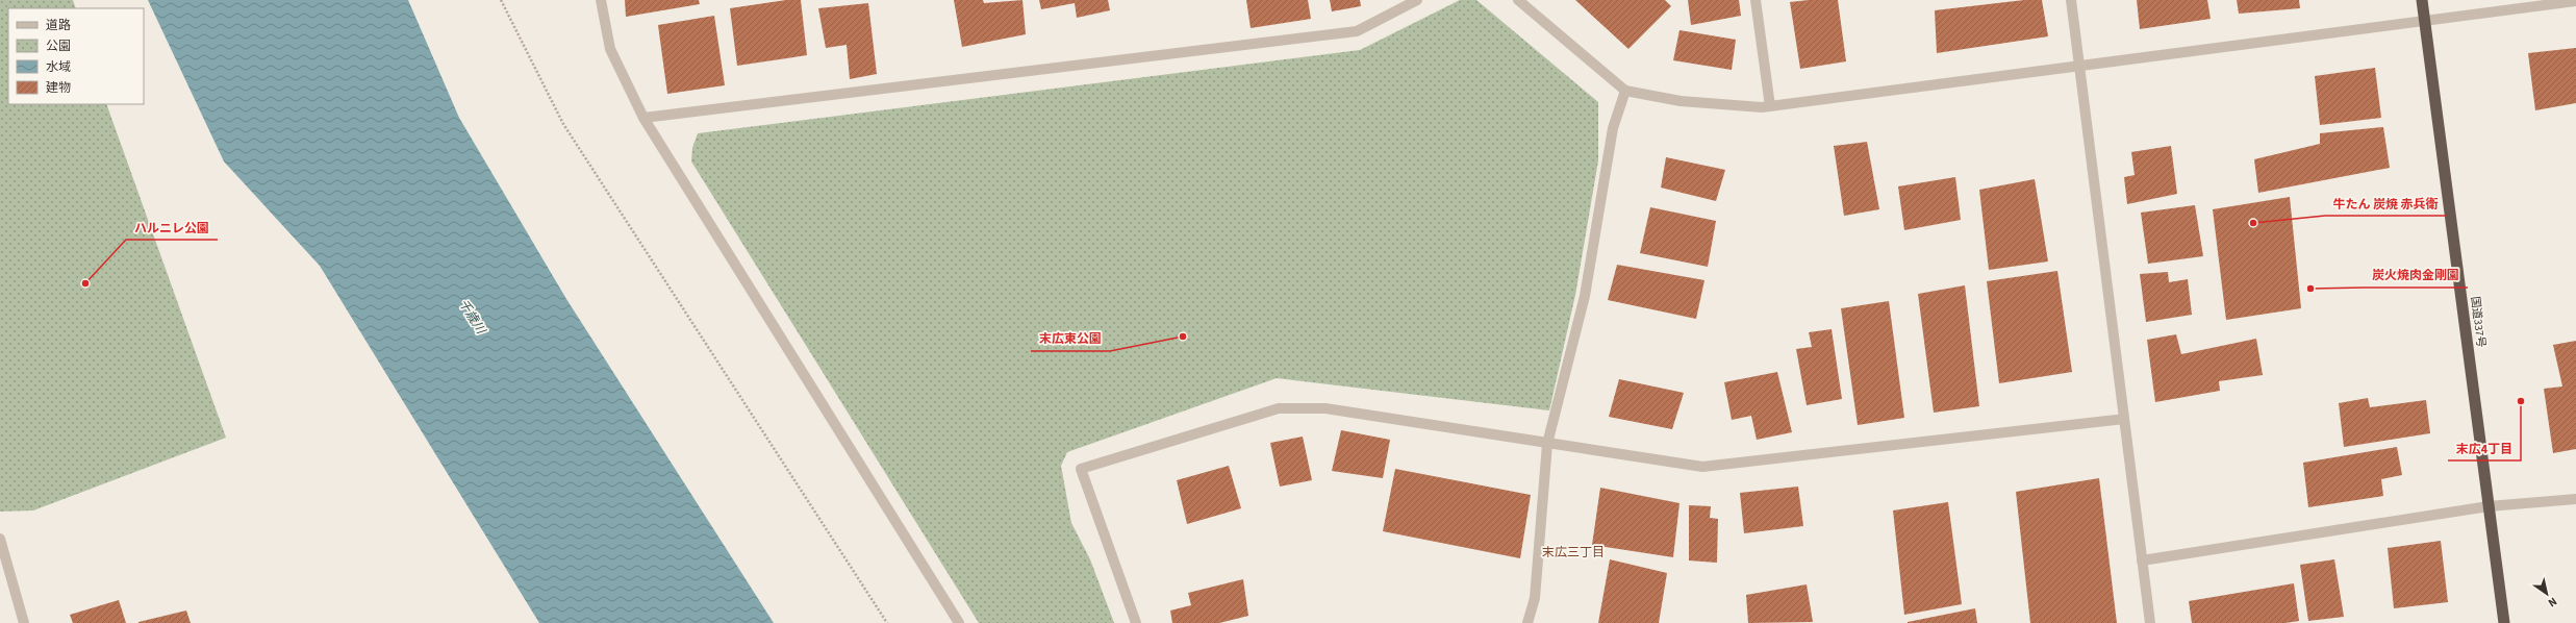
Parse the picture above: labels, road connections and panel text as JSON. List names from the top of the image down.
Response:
{
  "streets": {
    "highway": ["国道337号"]
  },
  "districts": ["末広三丁目"],
  "water": ["千歳川"],
  "places": [
    "牛たん 炭焼 赤兵衛",
    "ハルニレ公園",
    "炭火焼肉金剛園",
    "末広東公園",
    "末広4丁目"
  ],
  "legend": [
    "道路",
    "公園",
    "水域",
    "建物"
  ],
  "north": "bottom right"
}
